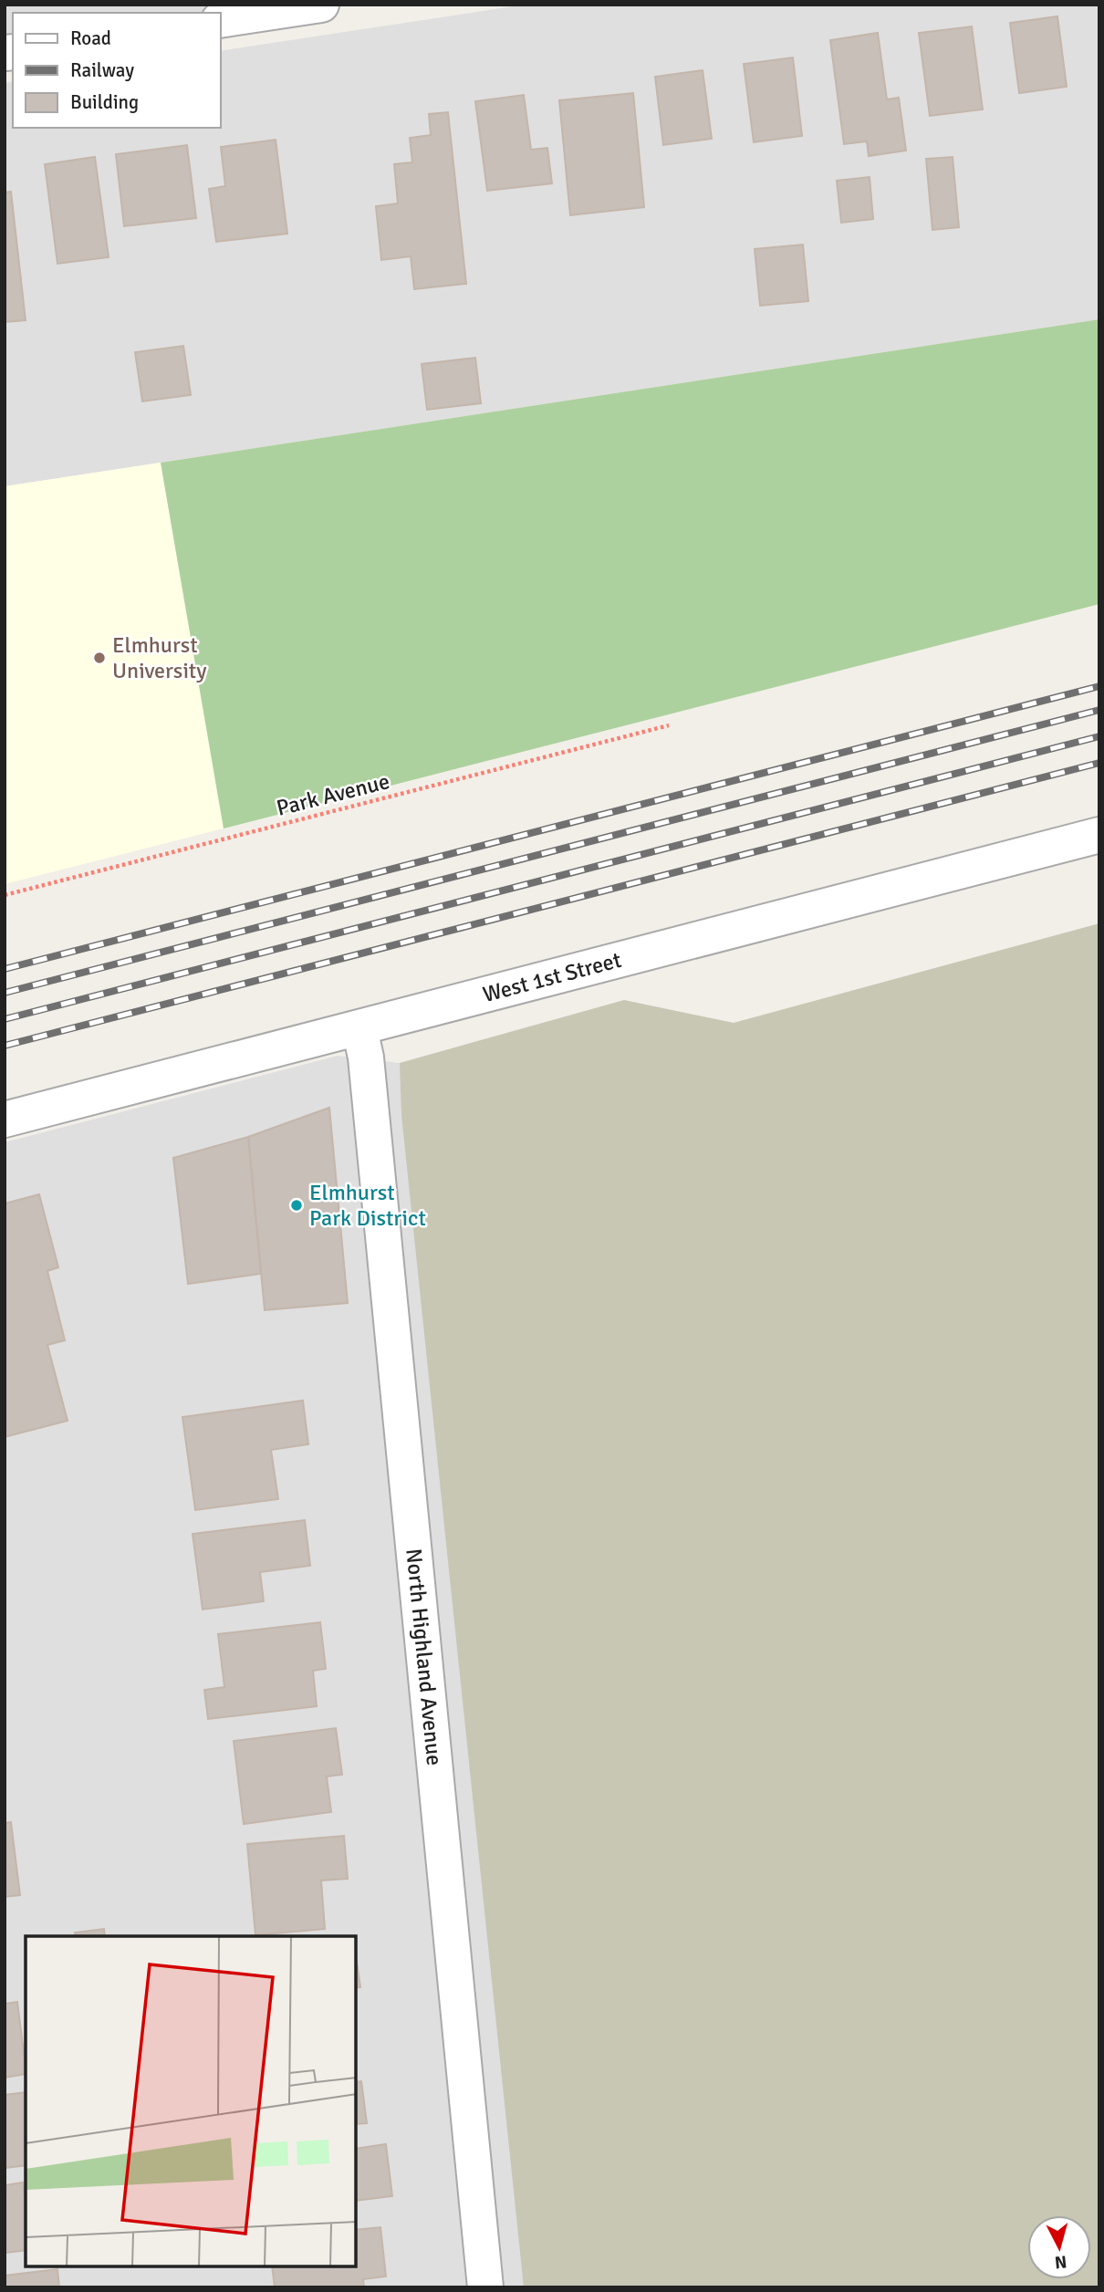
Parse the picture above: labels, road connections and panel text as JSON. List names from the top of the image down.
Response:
{
  "streets": {
    "street": ["West 1st Street", "North Highland Avenue"],
    "path": ["Park Avenue"]
  },
  "crossings": [
    ["West 1st Street", "North Highland Avenue"]
  ],
  "places": ["Elmhurst University", "Elmhurst Park District"],
  "legend": ["Road", "Railway", "Building"],
  "north": "bottom"
}
